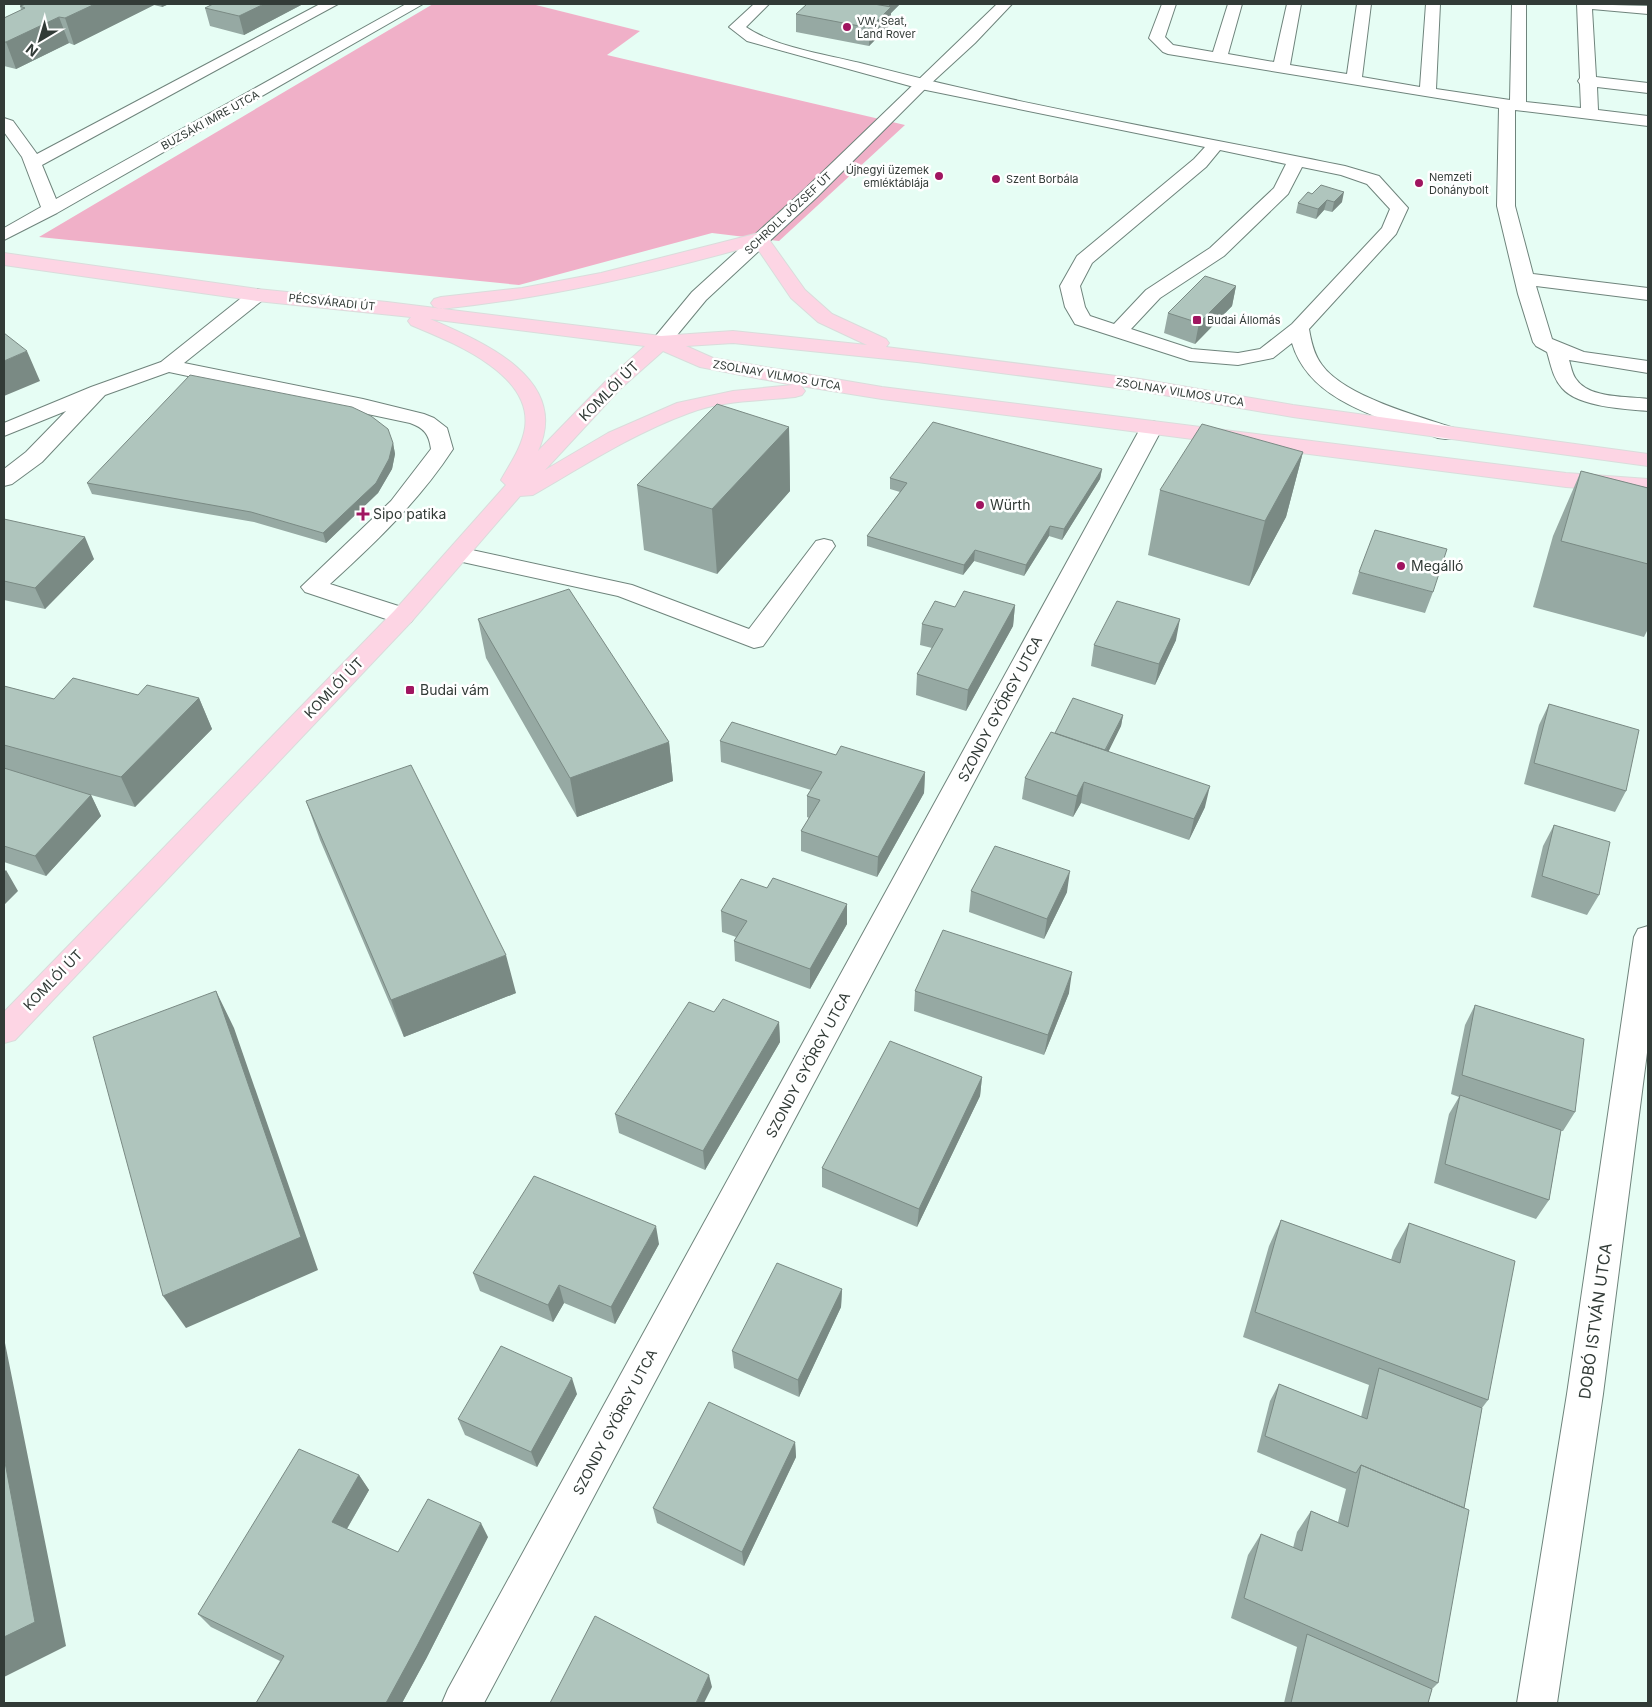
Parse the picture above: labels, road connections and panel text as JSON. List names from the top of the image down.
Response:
{
  "streets": {
    "main road": ["PÉCSVÁRADI ÚT", "ZSOLNAY VILMOS UTCA", "KOMLÓI ÚT"],
    "street": [
      "BUZSÁKI IMRE UTCA",
      "SCHROLL JÓZSEF ÚT",
      "SZONDY GYÖRGY UTCA",
      "DOBÓ ISTVÁN UTCA"
    ]
  },
  "crossings": [
    ["SCHROLL JÓZSEF ÚT", "PÉCSVÁRADI ÚT"],
    ["SCHROLL JÓZSEF ÚT", "ZSOLNAY VILMOS UTCA"],
    ["SCHROLL JÓZSEF ÚT", "KOMLÓI ÚT"],
    ["PÉCSVÁRADI ÚT", "ZSOLNAY VILMOS UTCA"],
    ["PÉCSVÁRADI ÚT", "KOMLÓI ÚT"],
    ["ZSOLNAY VILMOS UTCA", "KOMLÓI ÚT"],
    ["ZSOLNAY VILMOS UTCA", "SZONDY GYÖRGY UTCA"]
  ],
  "places": {
    "other": [
      "VW, Seat, Land Rover",
      "Újhegyi üzemek emléktáblája",
      "Szent Borbála",
      "Nemzeti Dohánybolt",
      "Würth",
      "Megálló"
    ],
    "transit": ["Budai Állomás", "Budai vám"],
    "health": ["Sipo patika"]
  },
  "north": "bottom left"
}
